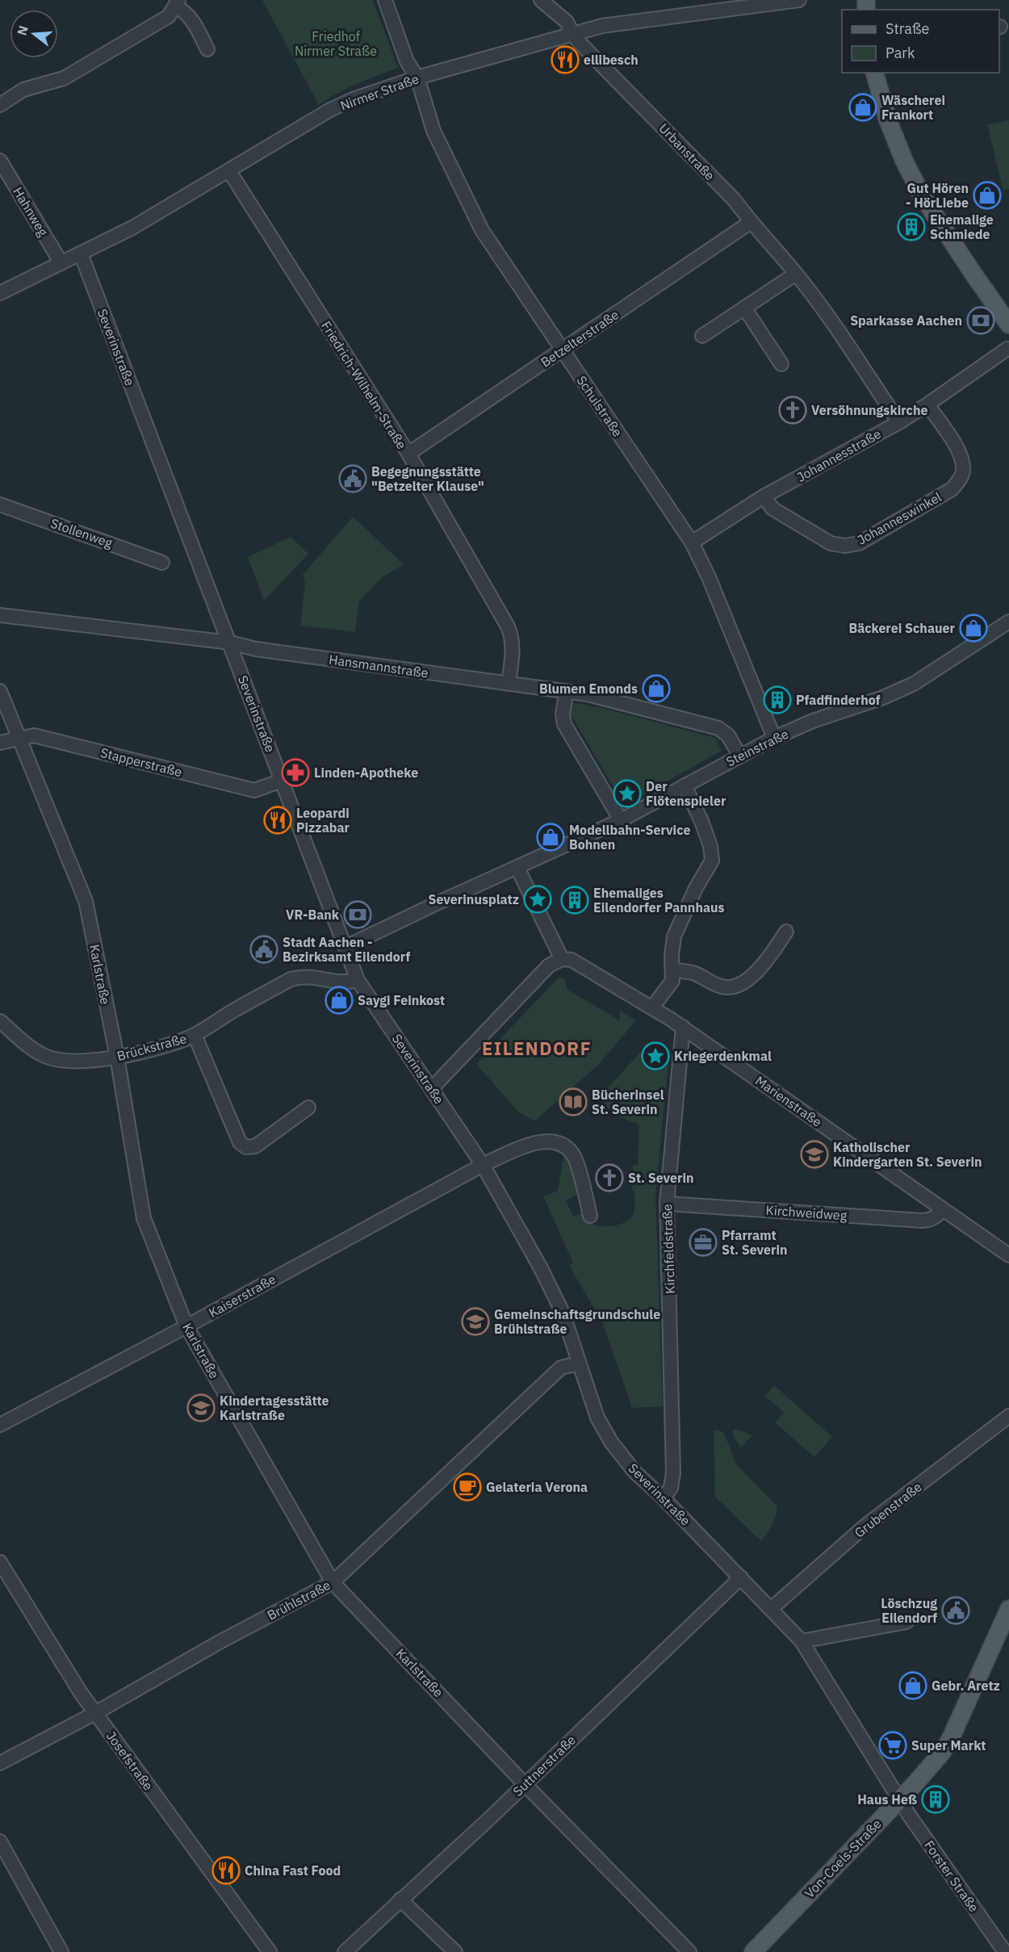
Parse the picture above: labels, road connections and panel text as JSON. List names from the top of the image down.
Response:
{
  "streets": {
    "main road": ["Von-Coels-Straße"],
    "street": [
      "Nirmer Straße",
      "Urbanstraße",
      "Hahnweg",
      "Betzelterstraße",
      "Severinstraße",
      "Friedrich-Wilhelm-Straße",
      "Schulstraße",
      "Johannesstraße",
      "Johanneswinkel",
      "Stollenweg",
      "Hansmannstraße",
      "Steinstraße",
      "Stapperstraße",
      "Karlstraße",
      "Brückstraße",
      "Marienstraße",
      "Kirchweidweg",
      "Kirchfeldstraße",
      "Kaiserstraße",
      "Grubenstraße",
      "Brühlstraße",
      "Josefstraße",
      "Suttnerstraße",
      "Forster Straße"
    ]
  },
  "crossings": [
    ["Nirmer Straße", "Urbanstraße"],
    ["Nirmer Straße", "Hahnweg"],
    ["Nirmer Straße", "Severinstraße"],
    ["Nirmer Straße", "Friedrich-Wilhelm-Straße"],
    ["Nirmer Straße", "Schulstraße"],
    ["Urbanstraße", "Betzelterstraße"],
    ["Urbanstraße", "Johannesstraße"],
    ["Betzelterstraße", "Friedrich-Wilhelm-Straße"],
    ["Betzelterstraße", "Schulstraße"],
    ["Severinstraße", "Hansmannstraße"],
    ["Severinstraße", "Steinstraße"],
    ["Severinstraße", "Stapperstraße"],
    ["Severinstraße", "Brückstraße"],
    ["Severinstraße", "Kirchfeldstraße"],
    ["Severinstraße", "Kaiserstraße"],
    ["Severinstraße", "Grubenstraße"],
    ["Severinstraße", "Brühlstraße"],
    ["Severinstraße", "Suttnerstraße"],
    ["Severinstraße", "Von-Coels-Straße"],
    ["Severinstraße", "Forster Straße"],
    ["Friedrich-Wilhelm-Straße", "Hansmannstraße"],
    ["Schulstraße", "Johannesstraße"],
    ["Schulstraße", "Steinstraße"],
    ["Johannesstraße", "Johanneswinkel"],
    ["Hansmannstraße", "Steinstraße"],
    ["Stapperstraße", "Karlstraße"],
    ["Karlstraße", "Brückstraße"],
    ["Karlstraße", "Kaiserstraße"],
    ["Karlstraße", "Brühlstraße"],
    ["Karlstraße", "Suttnerstraße"],
    ["Marienstraße", "Kirchweidweg"],
    ["Marienstraße", "Kirchfeldstraße"],
    ["Kirchweidweg", "Kirchfeldstraße"],
    ["Brühlstraße", "Josefstraße"],
    ["Von-Coels-Straße", "Forster Straße"]
  ],
  "districts": ["EILENDORF"],
  "parks": ["Friedhof Nirmer Straße"],
  "places": {
    "restaurant": ["ellibesch", "Leopardi Pizzabar", "China Fast Food"],
    "shop": [
      "Wäscherei Frankort",
      "Gut Hören - HörLiebe",
      "Bäckerei Schauer",
      "Blumen Emonds",
      "Modellbahn-Service Bohnen",
      "Saygi Feinkost",
      "Gebr. Aretz"
    ],
    "building": [
      "Ehemalige Schmiede",
      "Pfadfinderhof",
      "Ehemaliges Eilendorfer Pannhaus",
      "Haus Heß"
    ],
    "bank": ["Sparkasse Aachen", "VR-Bank"],
    "church": ["Versöhnungskirche", "St. Severin"],
    "public building": ["Begegnungsstätte \"Betzelter Klause\"", "Stadt Aachen - Bezirksamt Eilendorf", "Löschzug Eilendorf"],
    "pharmacy": ["Linden-Apotheke"],
    "place": ["Der Flötenspieler", "Severinusplatz", "Kriegerdenkmal"],
    "library": ["Bücherinsel St. Severin"],
    "school or university": ["Katholischer Kindergarten St. Severin", "Gemeinschaftsgrundschule Brühlstraße", "Kindertagesstätte Karlstraße"],
    "office": ["Pfarramt St. Severin"],
    "cafe": ["Gelateria Verona"],
    "supermarket": ["Super Markt"]
  },
  "legend": ["Straße", "Park"],
  "north": "left"
}
